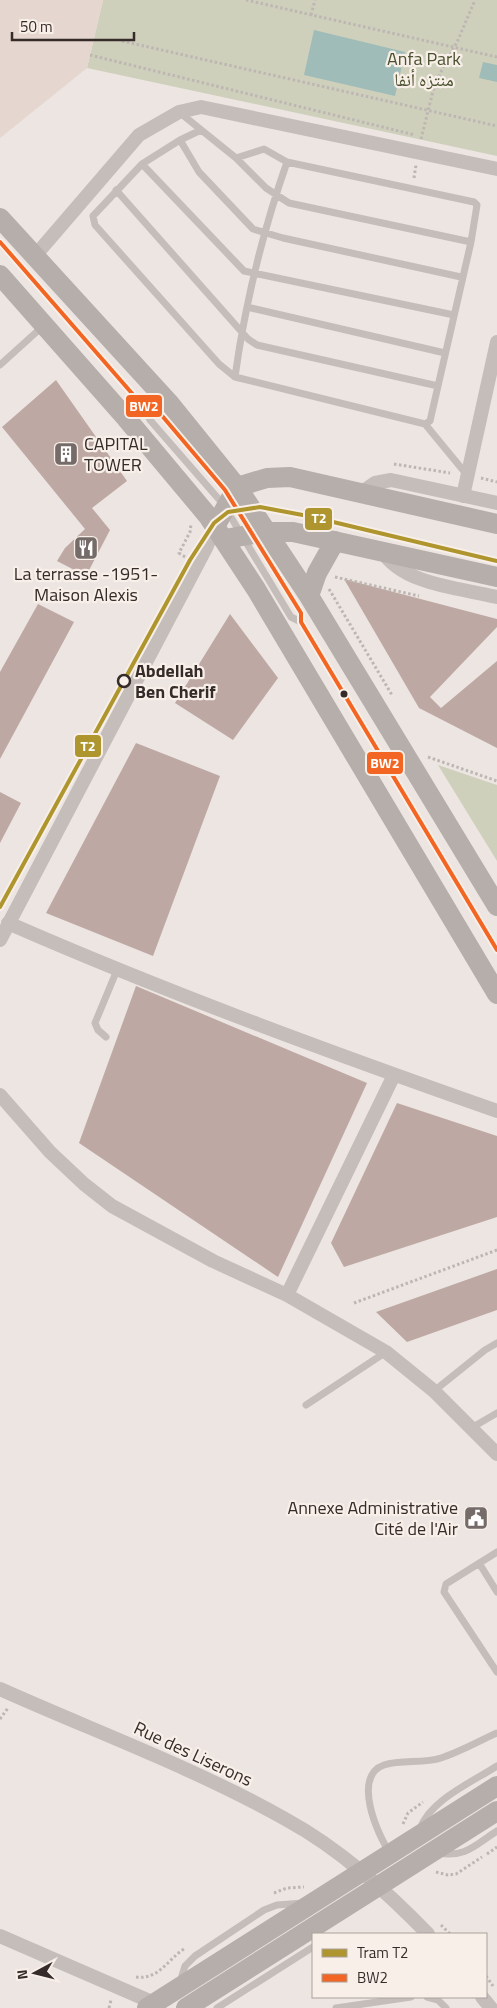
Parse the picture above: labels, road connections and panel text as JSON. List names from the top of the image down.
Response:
{
  "streets": {
    "street": ["Rue des Liserons"]
  },
  "parks": ["Anfa Park منتزه أنفا"],
  "places": {
    "building": ["CAPITAL TOWER"],
    "restaurant": ["La terrasse -1951- Maison Alexis"],
    "other": ["Abdellah Ben Cherif"],
    "public building": ["Annexe Administrative Cité de l'Air"]
  },
  "lines": ["transit line BW2", "tram line T2"],
  "legend": ["Tram T2", "BW2"],
  "scale_bar": "50 m",
  "north": "left"
}
